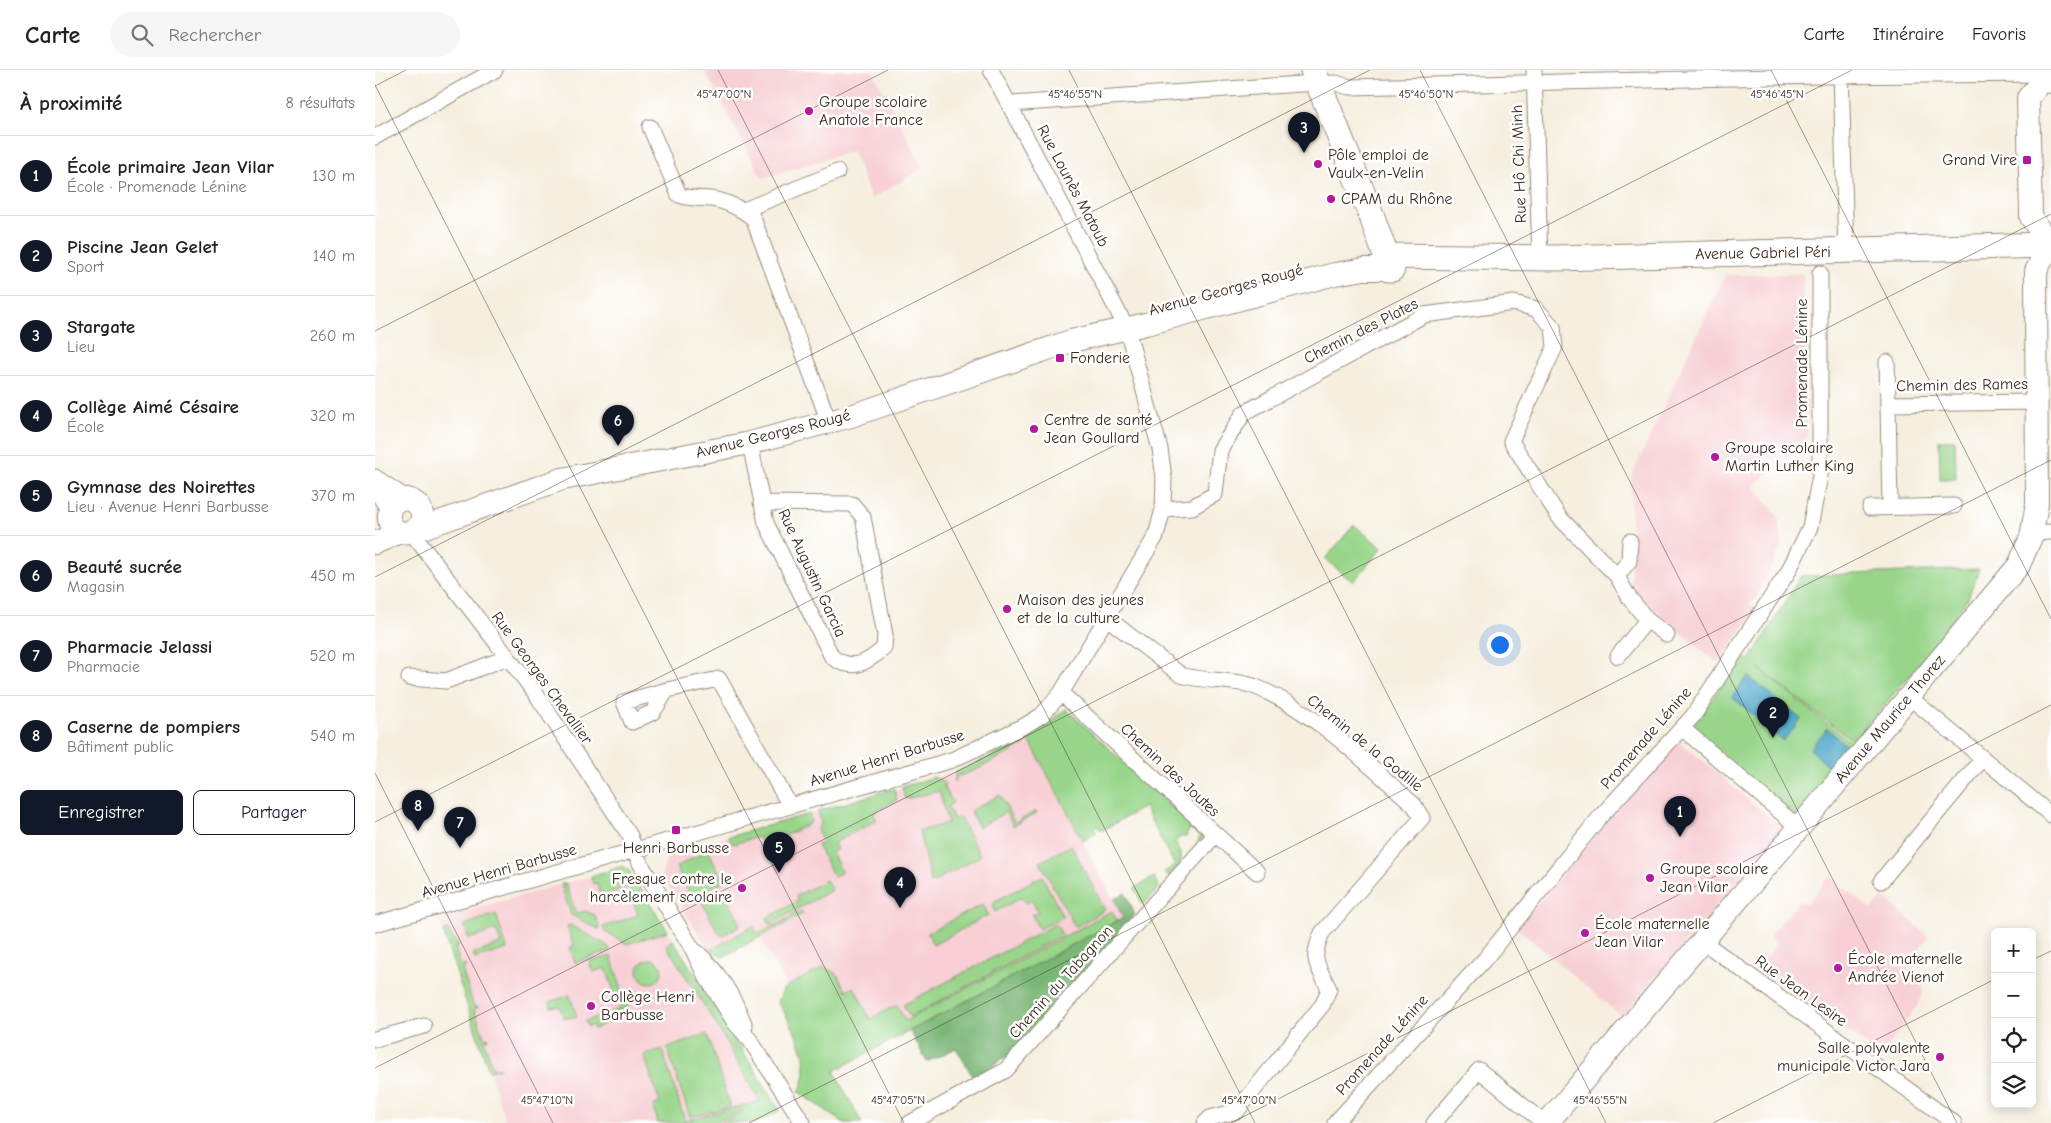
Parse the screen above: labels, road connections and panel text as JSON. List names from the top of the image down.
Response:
{
  "streets": {
    "main road": ["Avenue Gabriel Péri"],
    "street": [
      "Rue Hô Chi Minh",
      "Rue Lounès Matoub",
      "Avenue Georges Rougé",
      "Chemin des Plates",
      "Promenade Lénine",
      "Chemin des Rames",
      "Rue Augustin Garcia",
      "Rue Georges Chevallier",
      "Avenue Maurice Thorez",
      "Chemin de la Godille",
      "Avenue Henri Barbusse",
      "Chemin des Joutes",
      "Chemin du Tabagnon",
      "Rue Jean Lesire"
    ]
  },
  "crossings": [
    ["Rue Hô Chi Minh", "Avenue Gabriel Péri"],
    ["Rue Lounès Matoub", "Avenue Georges Rougé"],
    ["Rue Lounès Matoub", "Avenue Henri Barbusse"],
    ["Avenue Gabriel Péri", "Avenue Georges Rougé"],
    ["Avenue Gabriel Péri", "Avenue Maurice Thorez"],
    ["Avenue Georges Rougé", "Rue Augustin Garcia"],
    ["Avenue Georges Rougé", "Rue Georges Chevallier"],
    ["Avenue Georges Rougé", "Avenue Henri Barbusse"],
    ["Chemin des Plates", "Avenue Henri Barbusse"],
    ["Chemin des Rames", "Avenue Maurice Thorez"],
    ["Rue Georges Chevallier", "Avenue Henri Barbusse"],
    ["Avenue Maurice Thorez", "Rue Jean Lesire"],
    ["Chemin de la Godille", "Avenue Henri Barbusse"],
    ["Avenue Henri Barbusse", "Chemin des Joutes"],
    ["Chemin des Joutes", "Chemin du Tabagnon"]
  ],
  "places": {
    "other": [
      "Groupe scolaire Anatole France",
      "Pôle emploi de Vaulx-en-Velin",
      "CPAM du Rhône",
      "Centre de santé Jean Goullard",
      "Groupe scolaire Martin Luther King",
      "Maison des jeunes et de la culture",
      "Groupe scolaire Jean Vilar",
      "Fresque contre le harcèlement scolaire",
      "École maternelle Jean Vilar",
      "École maternelle Andrée Vienot",
      "Collège Henri Barbusse",
      "Salle polyvalente municipale Victor Jara"
    ],
    "transit": ["Grand Vire", "Fonderie", "Henri Barbusse"]
  },
  "page": {
    "header": "Carte",
    "search": "Rechercher",
    "nav": ["Carte", "Itinéraire", "Favoris"],
    "heading": ["À proximité", "8 résultats"],
    "pins": [
      "3",
      "6",
      "2",
      "8",
      "1",
      "7",
      "5",
      "4"
    ],
    "list": [
      {
        "mark": "1",
        "name": "École primaire Jean Vilar",
        "note": "École · Promenade Lénine",
        "value": "130 m"
      },
      {
        "mark": "2",
        "name": "Piscine Jean Gelet",
        "note": "Sport",
        "value": "140 m"
      },
      {
        "mark": "3",
        "name": "Stargate",
        "note": "Lieu",
        "value": "260 m"
      },
      {
        "mark": "4",
        "name": "Collège Aimé Césaire",
        "note": "École",
        "value": "320 m"
      },
      {
        "mark": "5",
        "name": "Gymnase des Noirettes",
        "note": "Lieu · Avenue Henri Barbusse",
        "value": "370 m"
      },
      {
        "mark": "6",
        "name": "Beauté sucrée",
        "note": "Magasin",
        "value": "450 m"
      },
      {
        "mark": "7",
        "name": "Pharmacie Jelassi",
        "note": "Pharmacie",
        "value": "520 m"
      },
      {
        "mark": "8",
        "name": "Caserne de pompiers",
        "note": "Bâtiment public",
        "value": "540 m"
      }
    ],
    "buttons": ["Enregistrer", "Partager"],
    "map_buttons": ["+", "−"]
  },
  "coordinates": [
    "45°47'00\"N",
    "45°46'55\"N",
    "45°46'50\"N",
    "45°46'45\"N",
    "45°47'10\"N",
    "45°47'05\"N"
  ]
}
